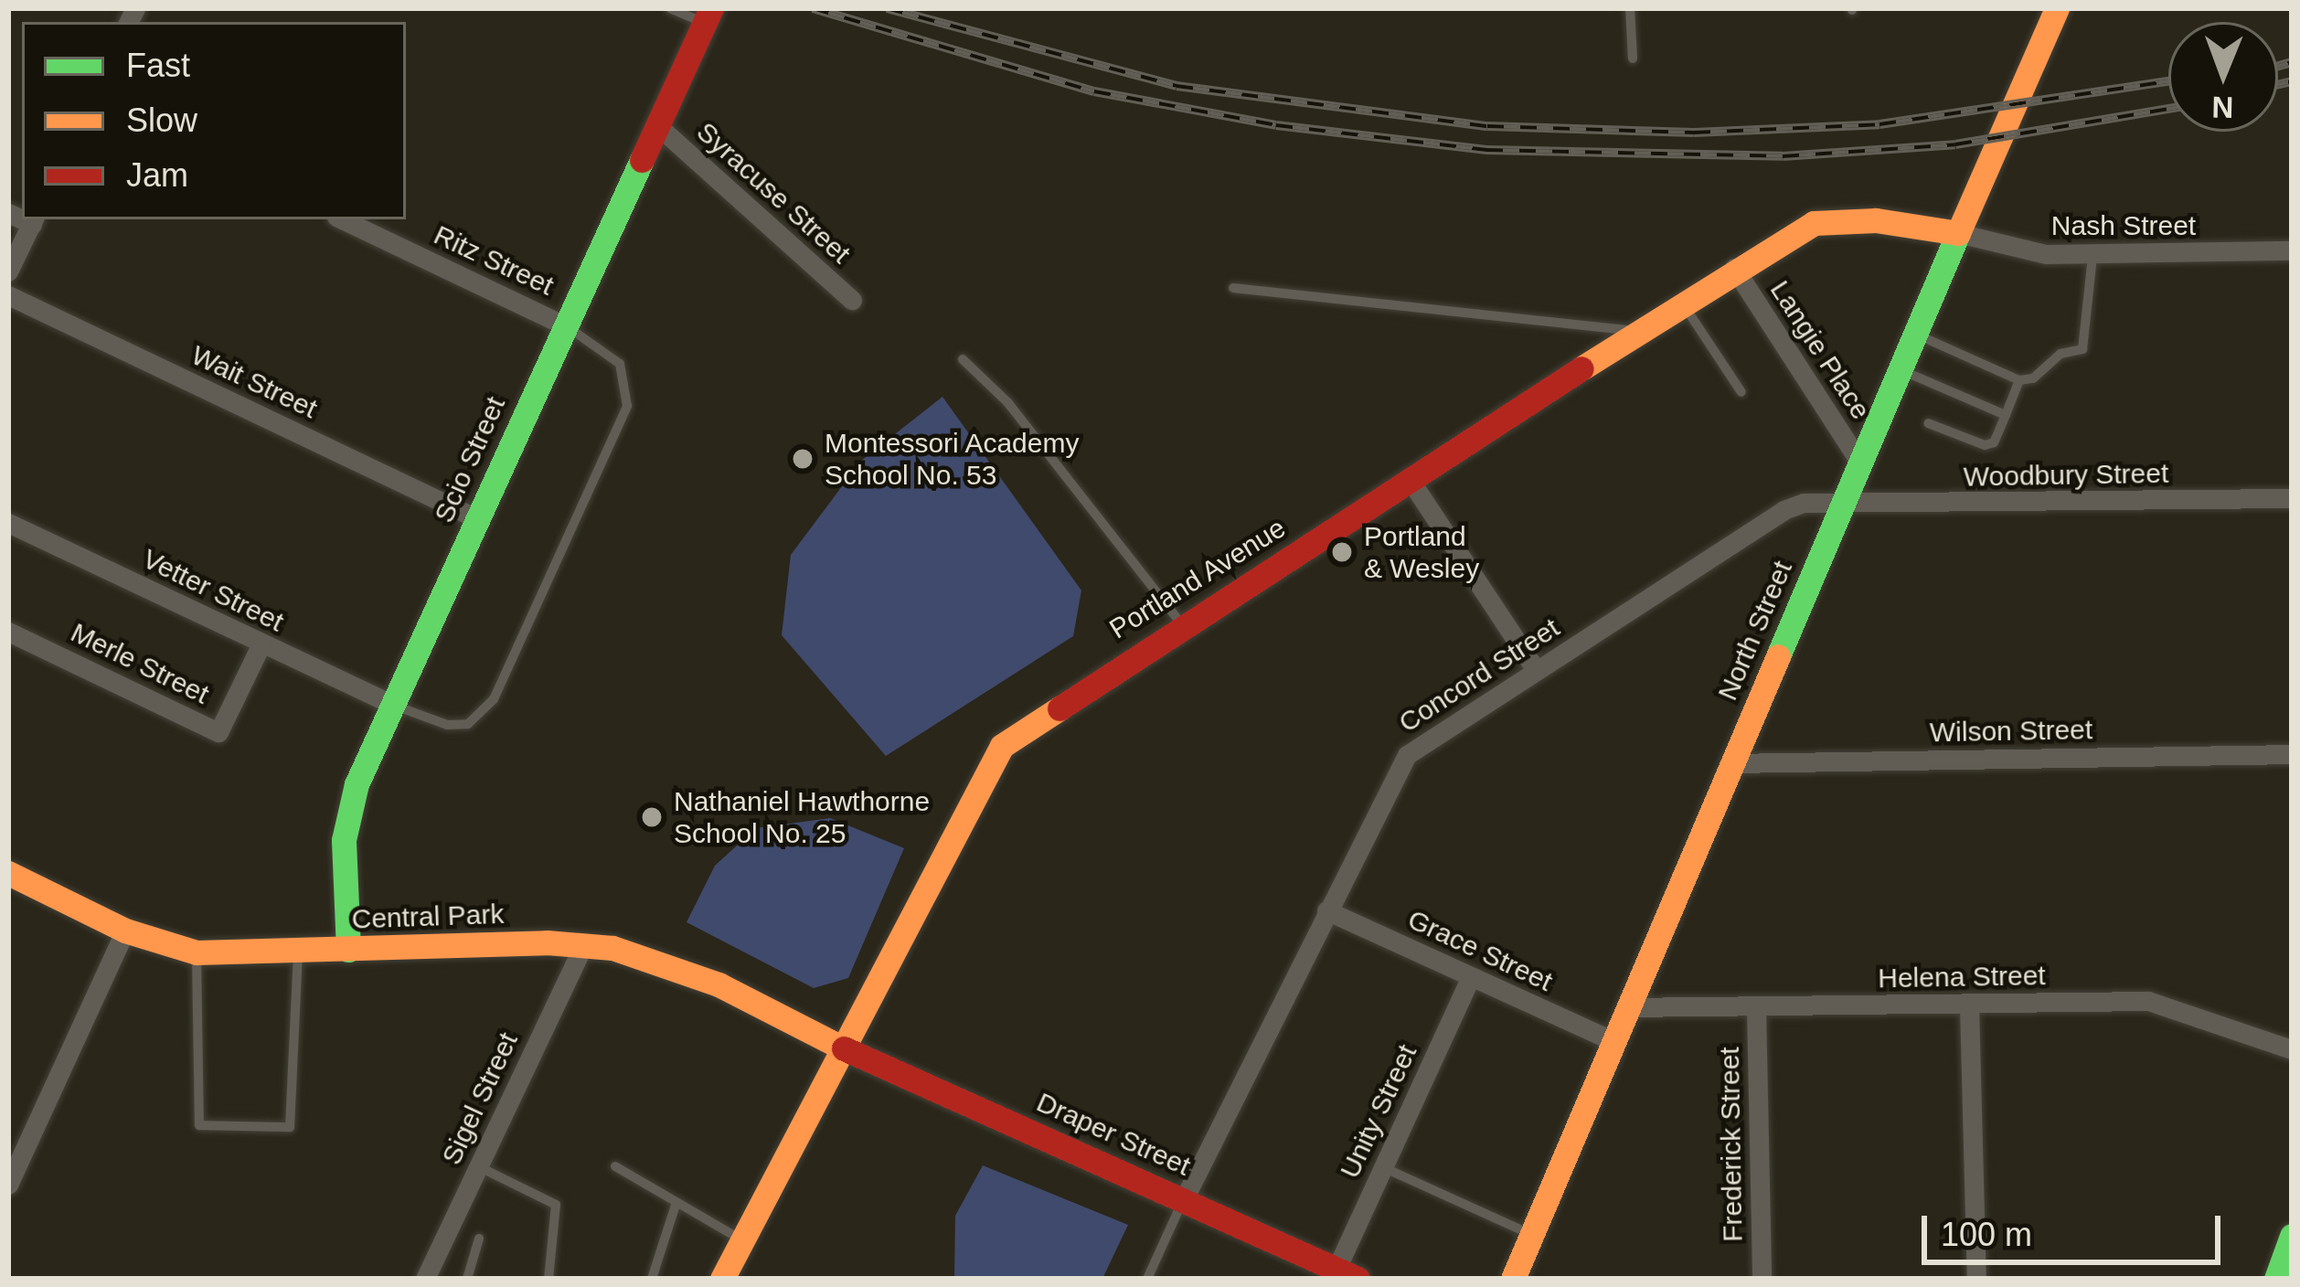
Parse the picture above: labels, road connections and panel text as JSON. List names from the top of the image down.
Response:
{
  "streets": {
    "main road": [
      "Scio Street",
      "Portland Avenue",
      "North Street",
      "Central Park",
      "Draper Street"
    ],
    "street": [
      "Syracuse Street",
      "Nash Street",
      "Ritz Street",
      "Langie Place",
      "Wait Street",
      "Woodbury Street",
      "Vetter Street",
      "Merle Street",
      "Concord Street",
      "Wilson Street",
      "Grace Street",
      "Helena Street",
      "Sigel Street",
      "Unity Street",
      "Frederick Street"
    ]
  },
  "crossings": [
    ["Syracuse Street", "Scio Street"],
    ["Nash Street", "Portland Avenue"],
    ["Nash Street", "North Street"],
    ["Ritz Street", "Scio Street"],
    ["Langie Place", "Portland Avenue"],
    ["Langie Place", "North Street"],
    ["Wait Street", "Scio Street"],
    ["Scio Street", "Vetter Street"],
    ["Scio Street", "Central Park"],
    ["Woodbury Street", "North Street"],
    ["Woodbury Street", "Concord Street"],
    ["Portland Avenue", "North Street"],
    ["Portland Avenue", "Central Park"],
    ["Portland Avenue", "Draper Street"],
    ["Vetter Street", "Merle Street"],
    ["North Street", "Concord Street"],
    ["North Street", "Wilson Street"],
    ["North Street", "Grace Street"],
    ["North Street", "Helena Street"],
    ["Concord Street", "Grace Street"],
    ["Concord Street", "Draper Street"],
    ["Central Park", "Sigel Street"],
    ["Central Park", "Draper Street"],
    ["Grace Street", "Unity Street"],
    ["Helena Street", "Frederick Street"],
    ["Unity Street", "Draper Street"]
  ],
  "places": ["Montessori Academy School No. 53", "Portland & Wesley", "Nathaniel Hawthorne School No. 25"],
  "legend": ["Fast", "Slow", "Jam"],
  "scale_bar": "100 m",
  "north": "bottom"
}
